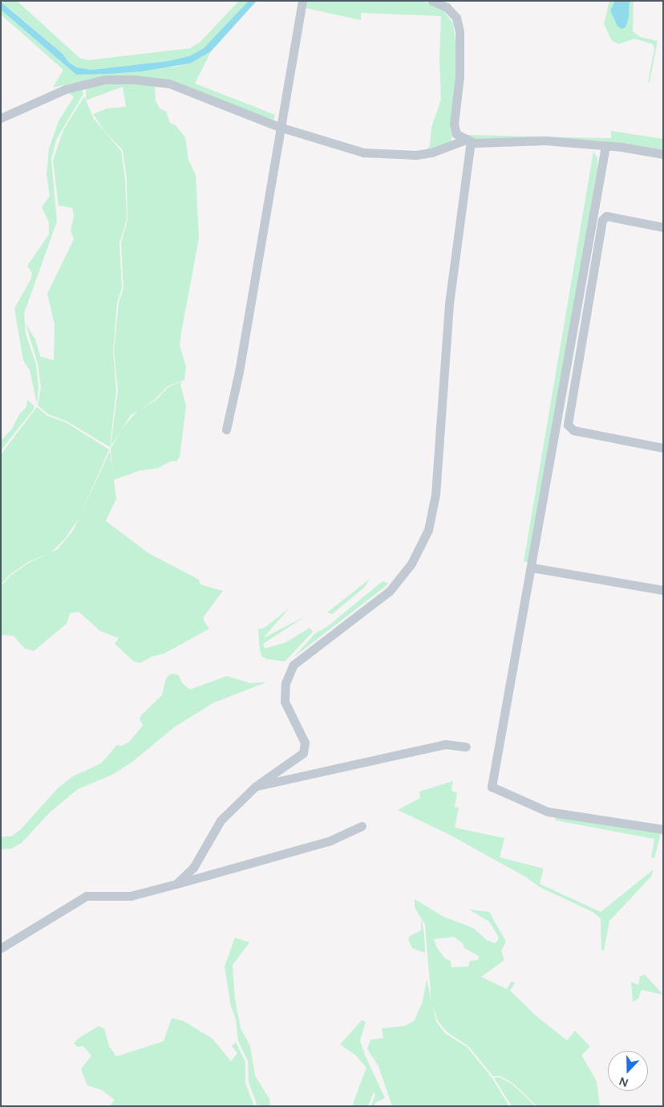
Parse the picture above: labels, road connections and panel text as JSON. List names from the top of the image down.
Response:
{
  "north": "bottom"
}
